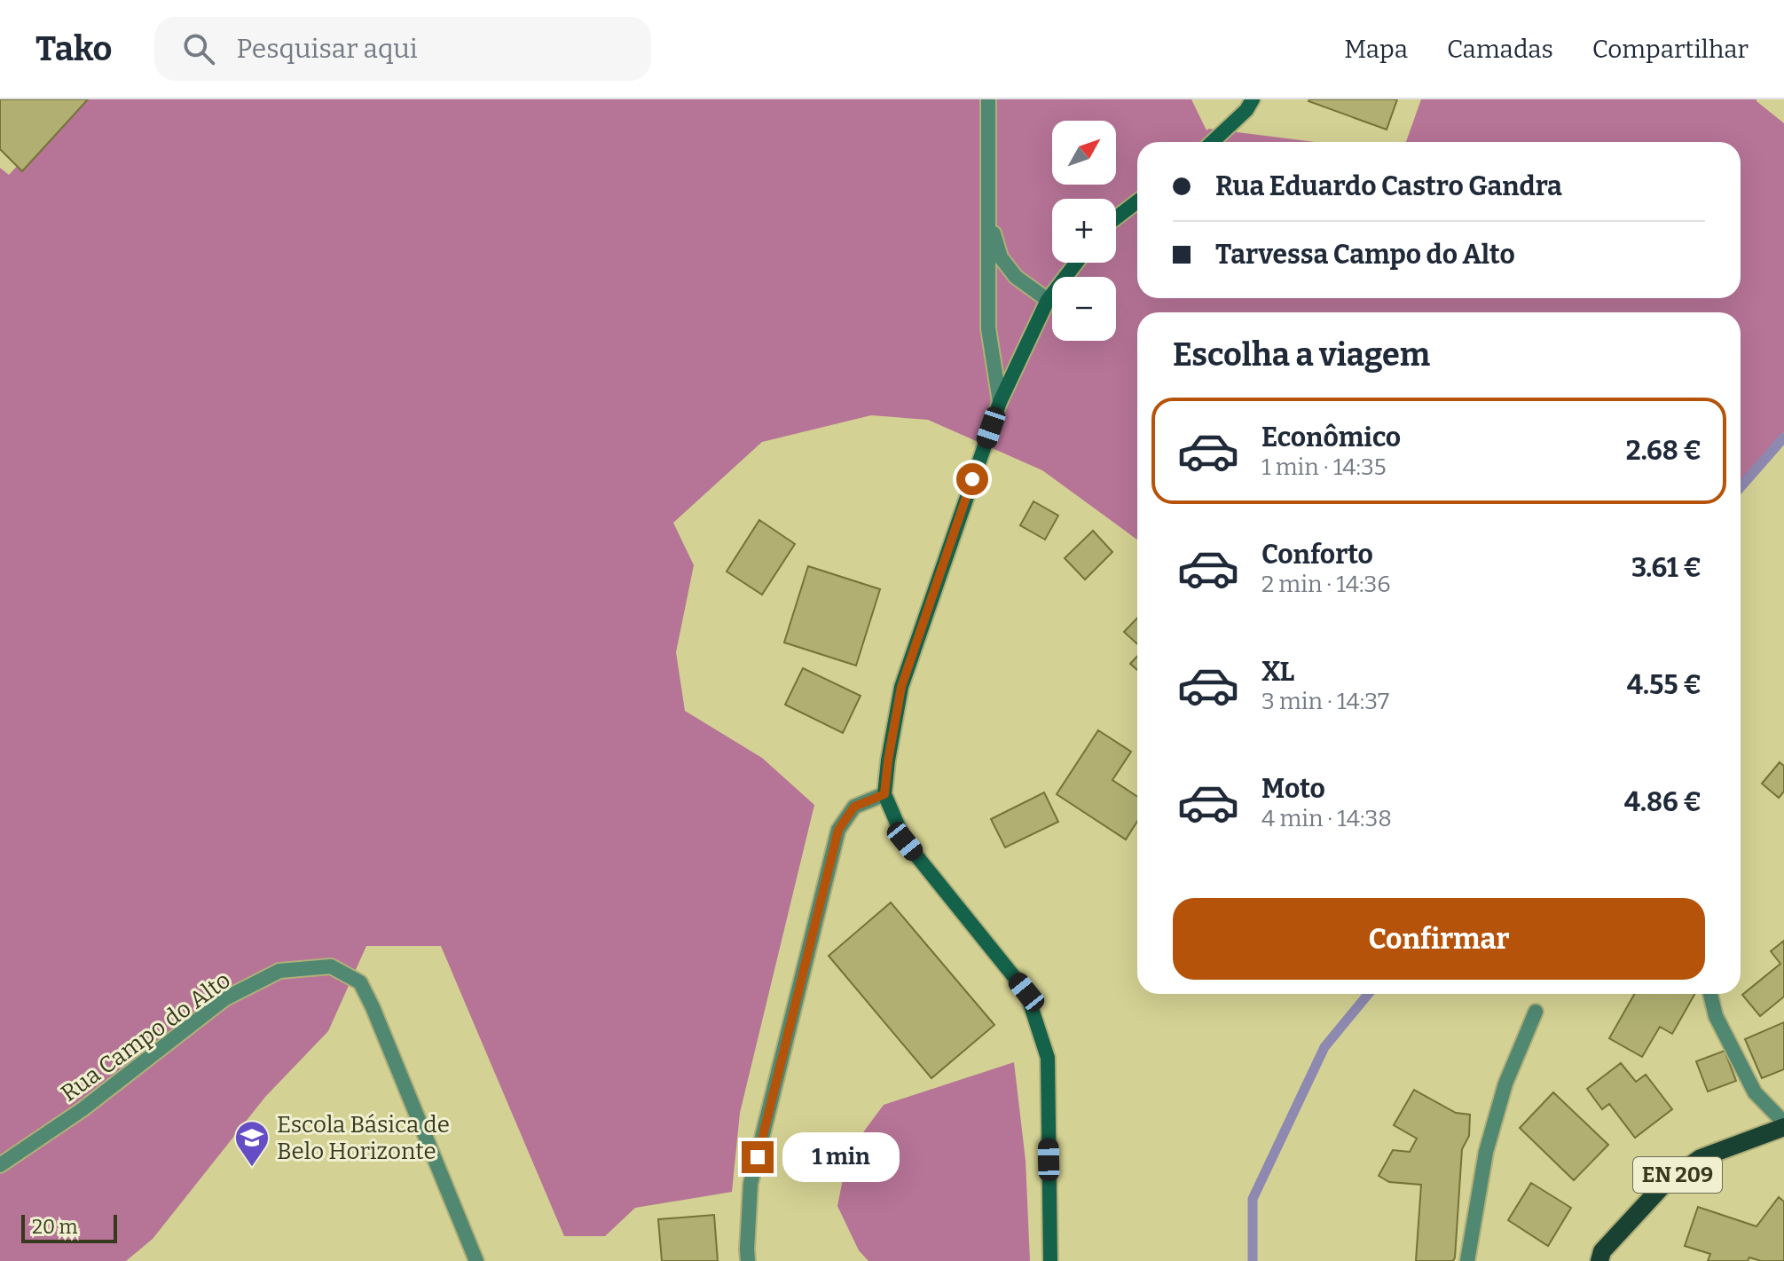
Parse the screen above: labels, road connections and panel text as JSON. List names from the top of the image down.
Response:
{
  "streets": {
    "main road": ["EN 209"],
    "street": ["Rua Campo do Alto"]
  },
  "places": {
    "school or university": ["Escola Básica de Belo Horizonte"]
  },
  "scale_bar": "20 m",
  "north": "top right",
  "page": {
    "header": "Tako",
    "search": "Pesquisar aqui",
    "nav": ["Mapa", "Camadas", "Compartilhar"],
    "map_buttons": ["+", "−"],
    "banner": ["Rua Eduardo Castro Gandra", "Tarvessa Campo do Alto"],
    "heading": "Escolha a viagem",
    "list": [
      {
        "name": "Econômico",
        "note": "1 min · 14:35",
        "value": "2.68 €"
      },
      {
        "name": "Conforto",
        "note": "2 min · 14:36",
        "value": "3.61 €"
      },
      {
        "name": "XL",
        "note": "3 min · 14:37",
        "value": "4.55 €"
      },
      {
        "name": "Moto",
        "note": "4 min · 14:38",
        "value": "4.86 €"
      }
    ],
    "buttons": "Confirmar",
    "bubble": "1 min",
    "scale": "20 m"
  }
}
